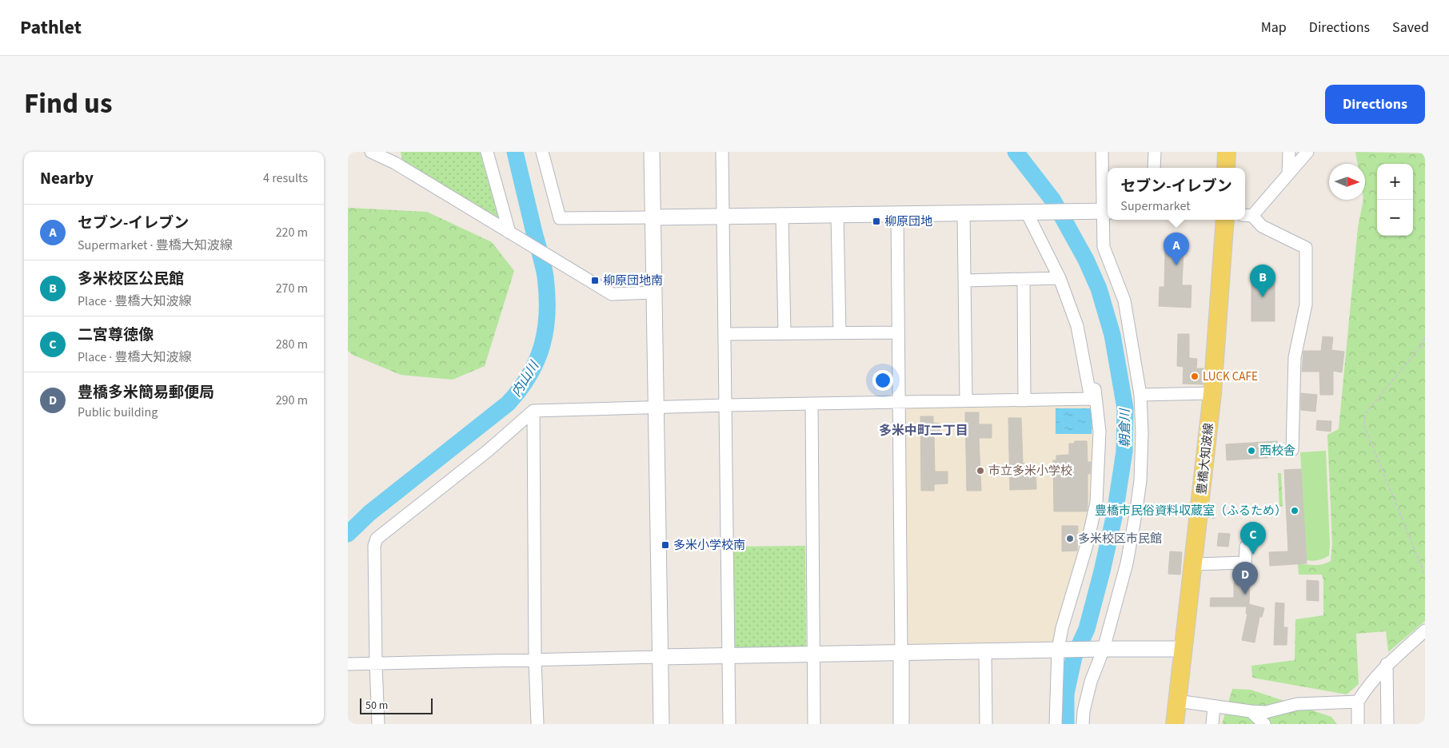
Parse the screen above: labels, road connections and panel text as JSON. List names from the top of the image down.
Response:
{
  "streets": {
    "main road": ["豊橋大知波線"]
  },
  "districts": ["多米中町二丁目"],
  "water": ["内山川", "朝倉川"],
  "places": {
    "transit": ["柳原団地", "柳原団地南", "多米小学校南"],
    "other": [
      "LUCK CAFE",
      "西校舎",
      "市立多米小学校",
      "豊橋市民俗資料収蔵室（ふるため）",
      "多米校区市民館"
    ]
  },
  "scale_bar": "50 m",
  "north": "right",
  "page": {
    "header": "Pathlet",
    "nav": ["Map", "Directions", "Saved"],
    "title": "Find us",
    "buttons": "Directions",
    "heading": ["Nearby", "4 results"],
    "map_buttons": ["+", "−"],
    "popup": ["セブン-イレブン", "Supermarket"],
    "list": [
      {
        "mark": "A",
        "name": "セブン-イレブン",
        "note": "Supermarket · 豊橋大知波線",
        "value": "220 m"
      },
      {
        "mark": "B",
        "name": "多米校区公民館",
        "note": "Place · 豊橋大知波線",
        "value": "270 m"
      },
      {
        "mark": "C",
        "name": "二宮尊徳像",
        "note": "Place · 豊橋大知波線",
        "value": "280 m"
      },
      {
        "mark": "D",
        "name": "豊橋多米簡易郵便局",
        "note": "Public building",
        "value": "290 m"
      }
    ],
    "pins": [
      "A",
      "B",
      "C",
      "D"
    ],
    "scale": "50 m"
  }
}
